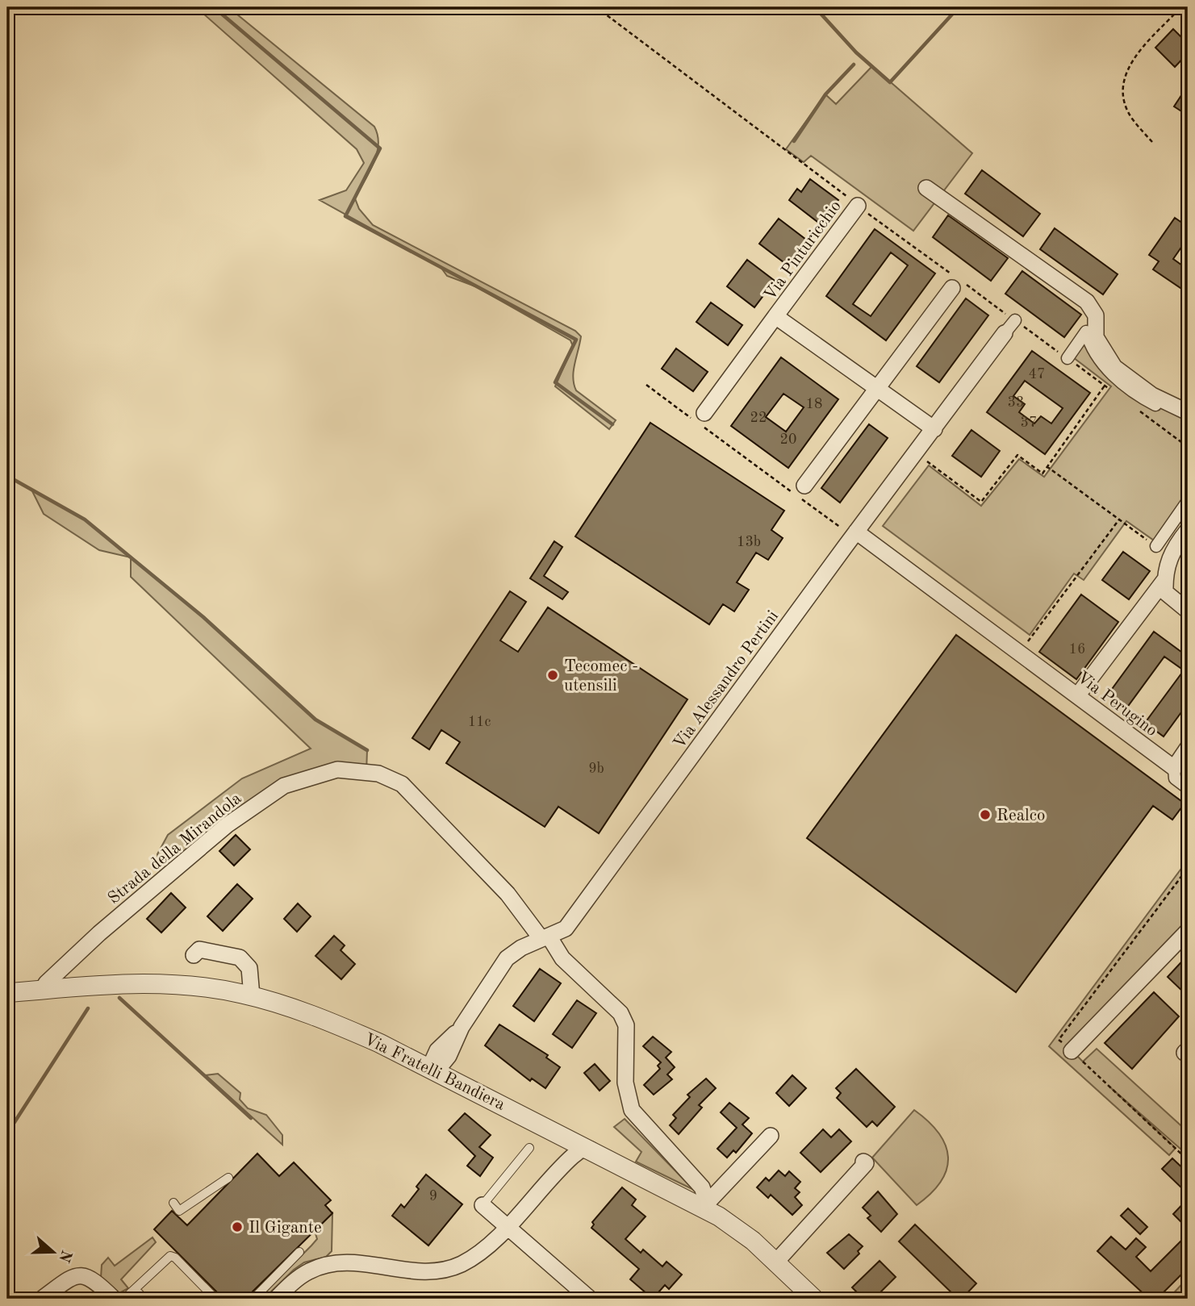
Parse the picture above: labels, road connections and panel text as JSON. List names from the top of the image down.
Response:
{
  "streets": {
    "street": [
      "Via Pinturicchio",
      "Via Alessandro Pertini",
      "Via Perugino",
      "Strada della Mirandola",
      "Via Fratelli Bandiera"
    ]
  },
  "crossings": [
    ["Via Pinturicchio", "Via Alessandro Pertini"],
    ["Via Alessandro Pertini", "Via Perugino"],
    ["Via Alessandro Pertini", "Strada della Mirandola"],
    ["Via Alessandro Pertini", "Via Fratelli Bandiera"],
    ["Strada della Mirandola", "Via Fratelli Bandiera"]
  ],
  "places": ["Tecomec - utensili", "Realco", "Il Gigante"],
  "house_numbers": [
    "47",
    "33",
    "18",
    "22",
    "37",
    "20",
    "13b",
    "16",
    "11c",
    "9b",
    "9"
  ],
  "north": "right"
}
